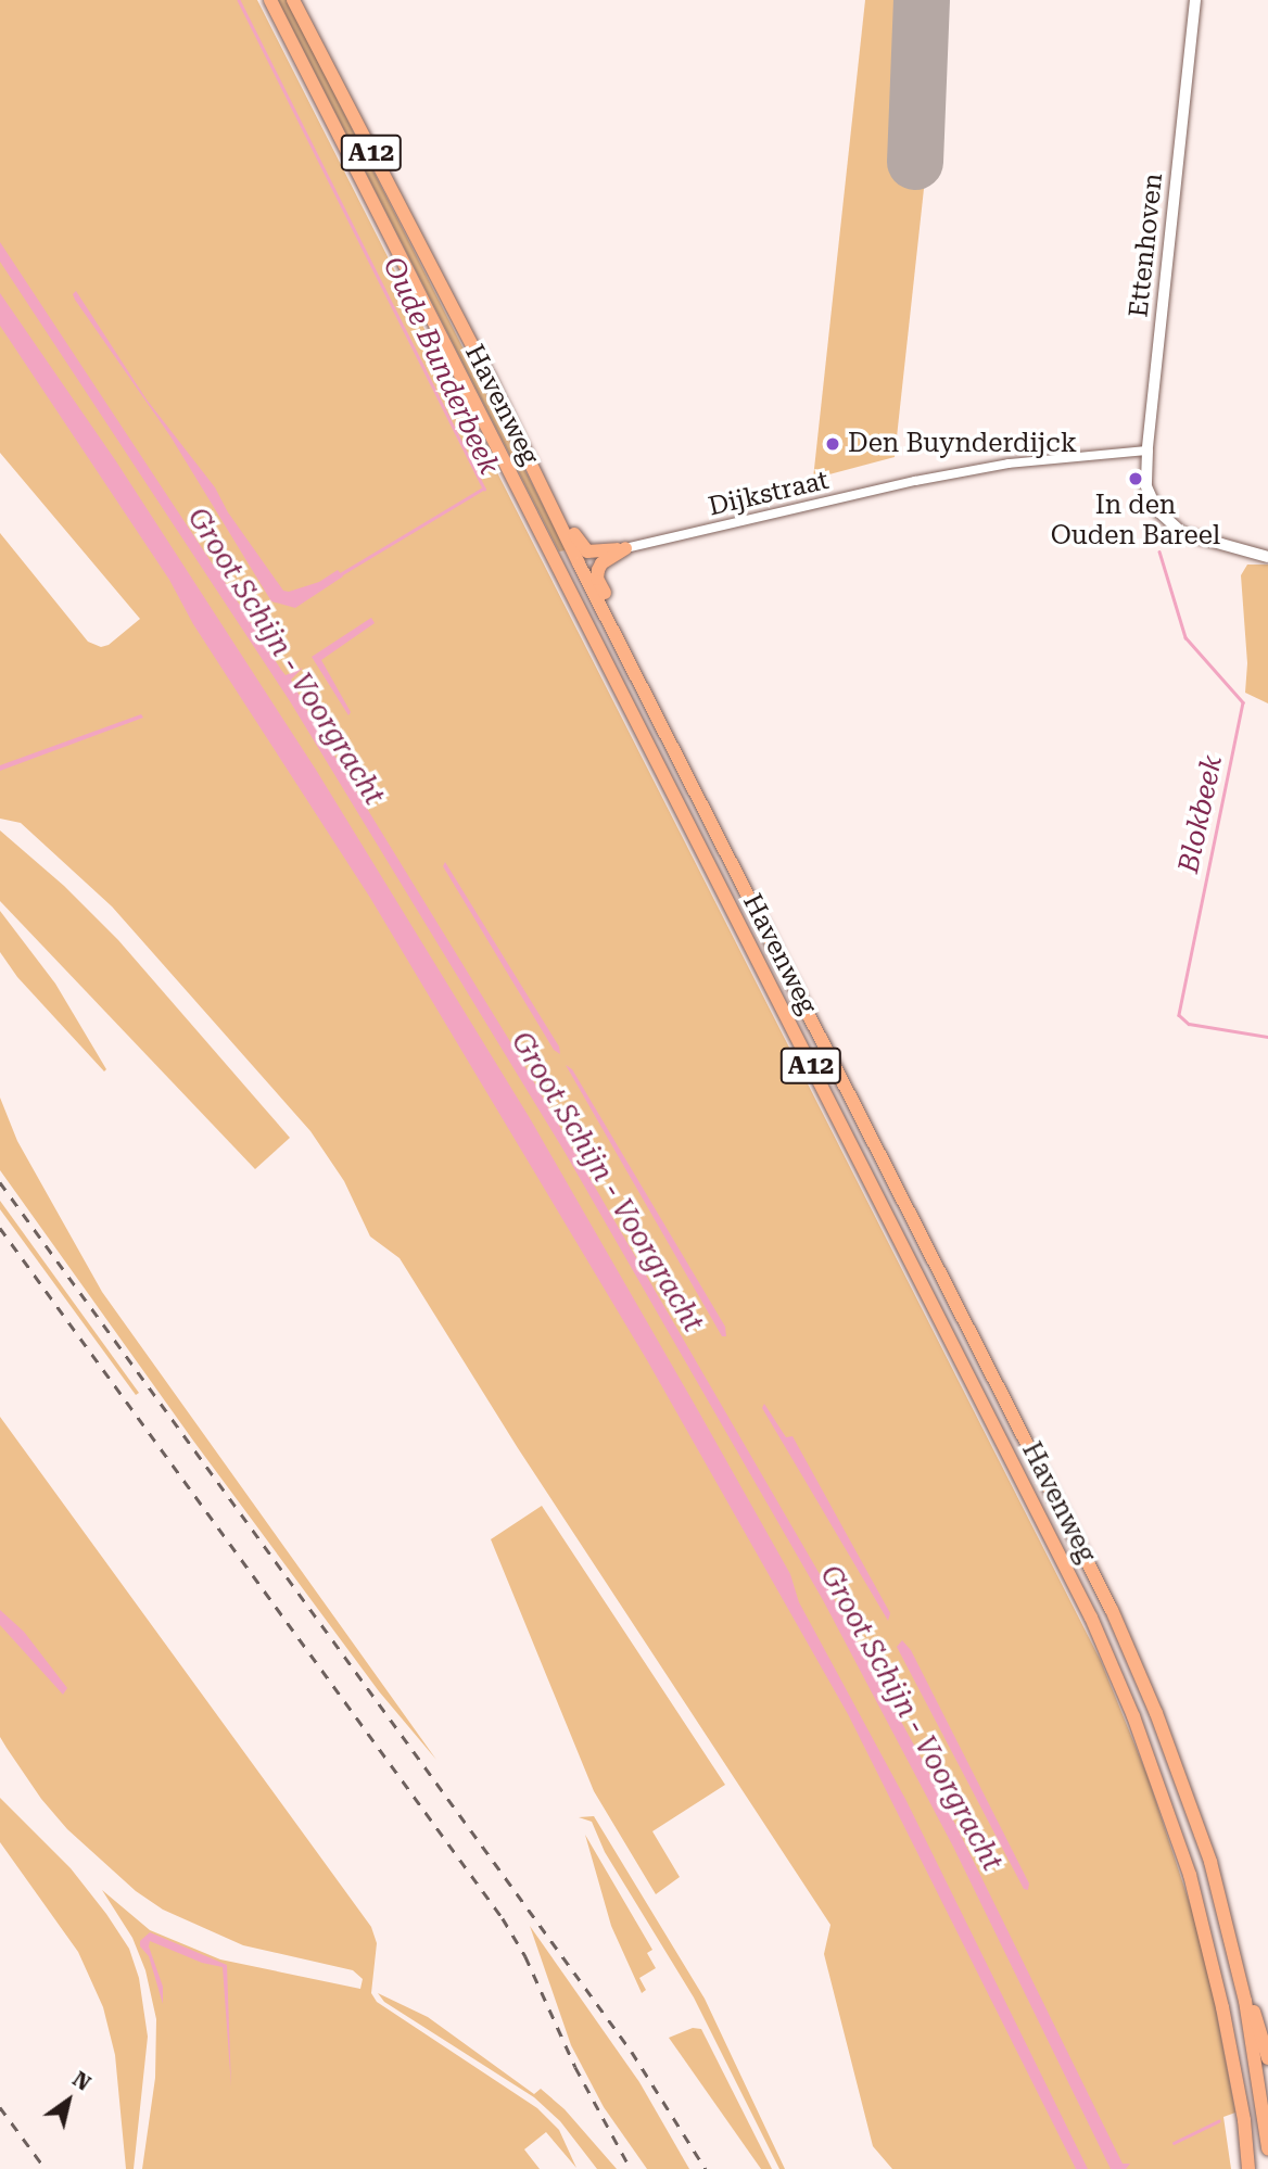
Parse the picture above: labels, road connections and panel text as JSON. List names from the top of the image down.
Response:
{
  "streets": {
    "highway": ["A12", "Havenweg"],
    "main road": ["Ettenhoven"],
    "street": ["Dijkstraat"]
  },
  "crossings": [
    ["Ettenhoven", "Dijkstraat"]
  ],
  "water": ["Oude Bunderbeek", "Groot Schijn - Voorgracht", "Blokbeek"],
  "places": ["Den Buynderdijck", "In den Ouden Bareel"],
  "north": "top right"
}
